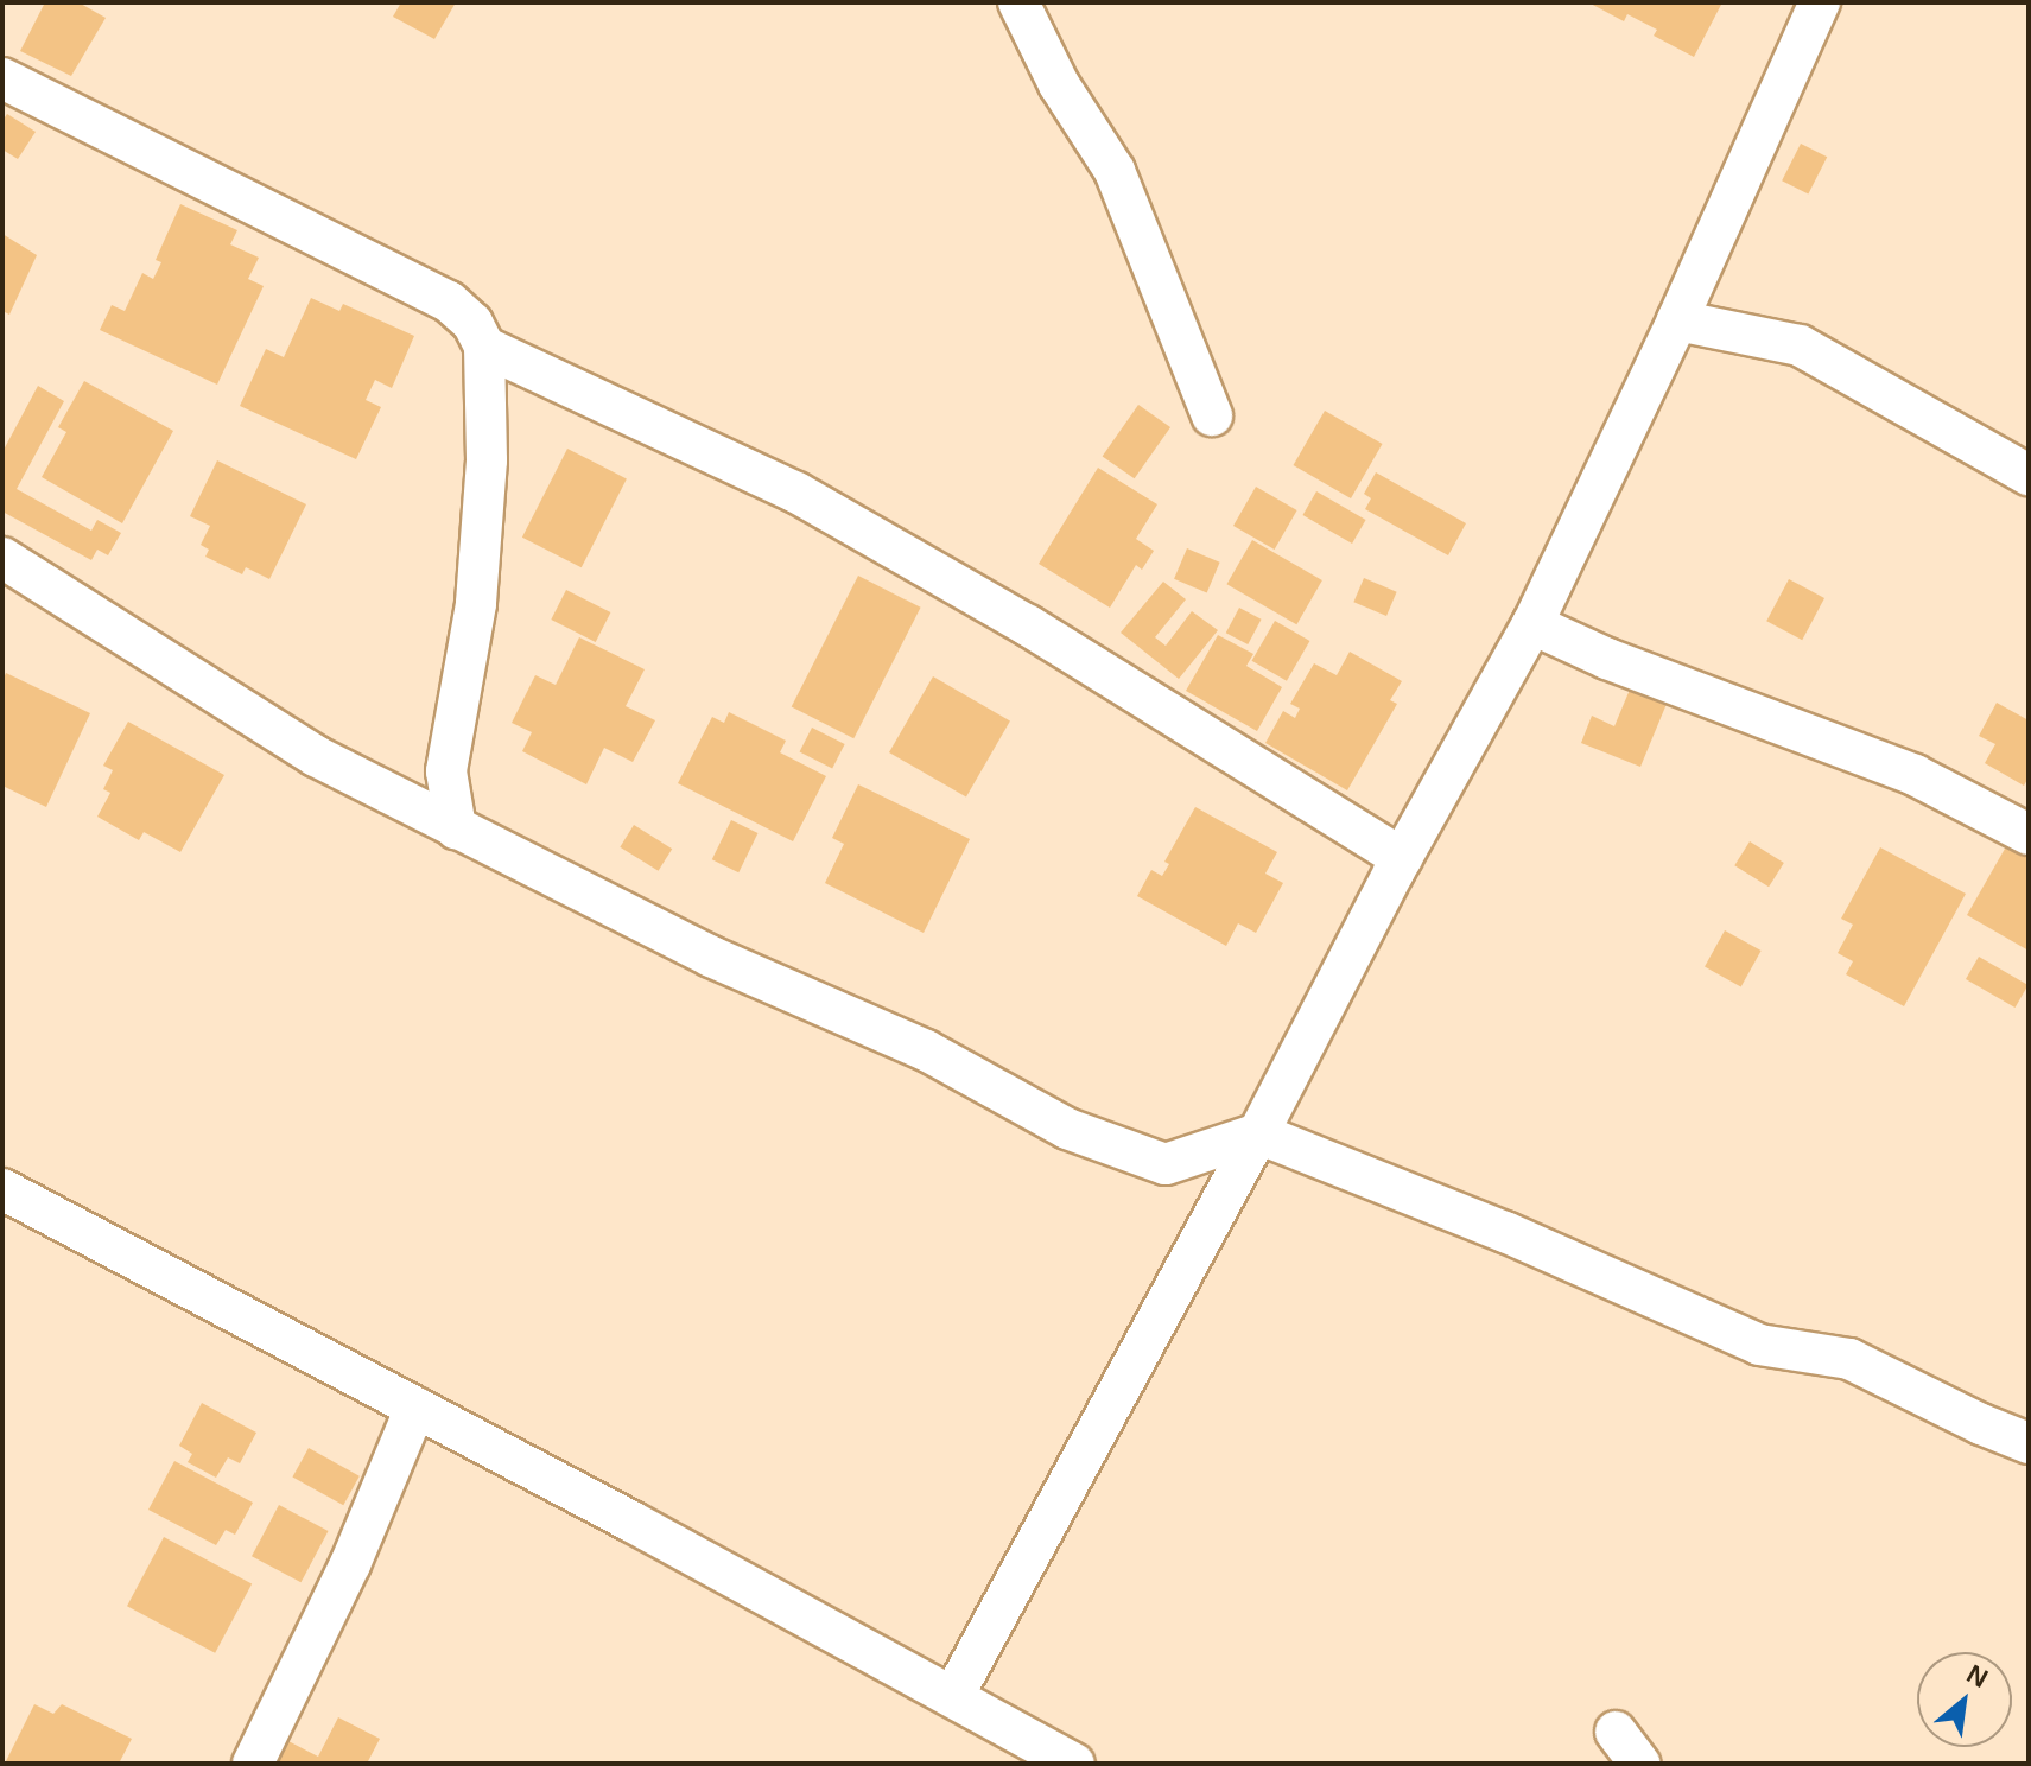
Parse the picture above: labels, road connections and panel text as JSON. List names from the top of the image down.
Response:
{
  "north": "top right"
}
